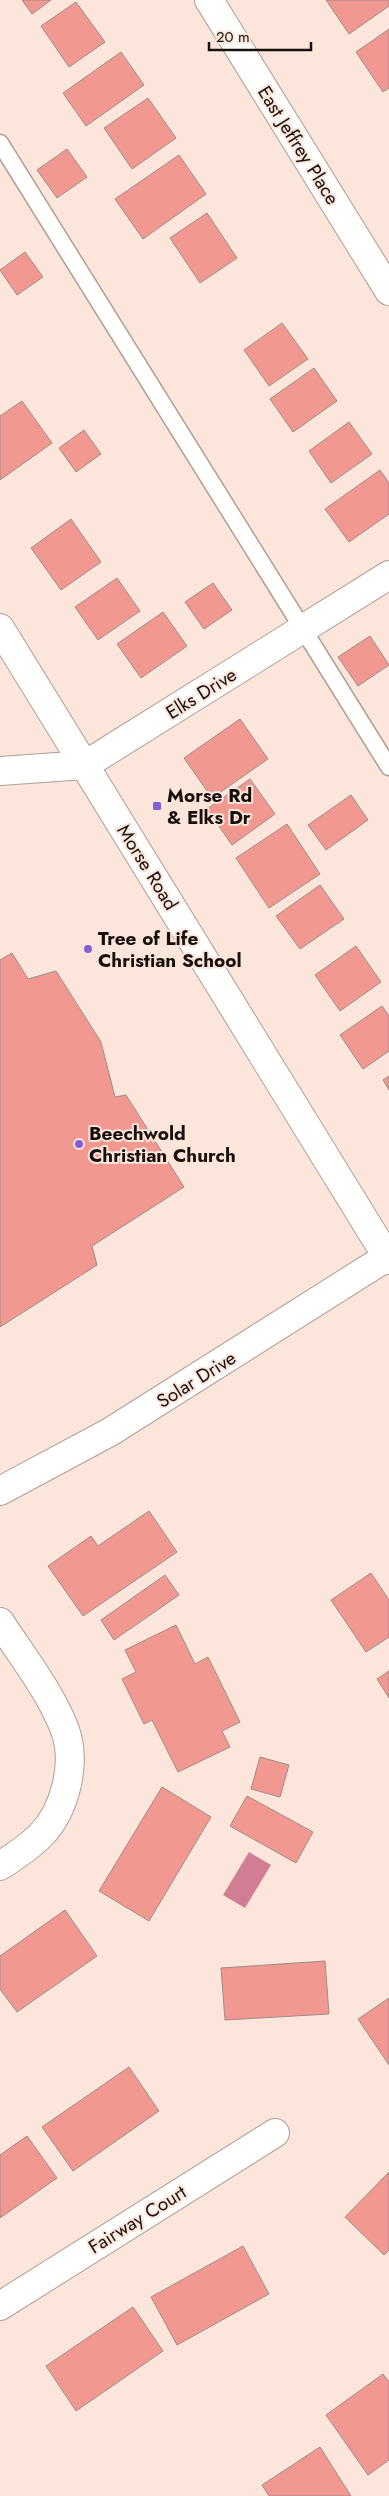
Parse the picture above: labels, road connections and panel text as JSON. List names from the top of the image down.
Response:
{
  "streets": {
    "street": [
      "East Jeffrey Place",
      "Elks Drive",
      "Morse Road",
      "Solar Drive",
      "Fairway Court"
    ]
  },
  "crossings": [
    ["Elks Drive", "Morse Road"],
    ["Morse Road", "Solar Drive"]
  ],
  "places": {
    "transit": ["Morse Rd & Elks Dr"],
    "other": ["Tree of Life Christian School", "Beechwold Christian Church"]
  },
  "scale_bar": "20 m"
}
